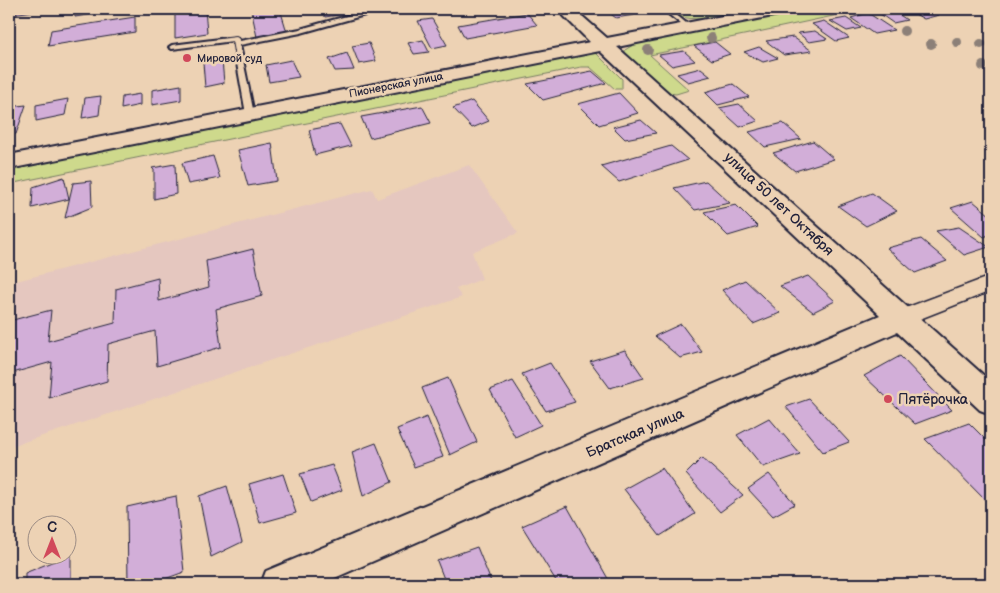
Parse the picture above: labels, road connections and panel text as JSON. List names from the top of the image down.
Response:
{
  "streets": {
    "main road": ["Пионерская улица", "улица 50 лет Октября", "Братская улица"]
  },
  "crossings": [
    ["Пионерская улица", "улица 50 лет Октября"],
    ["улица 50 лет Октября", "Братская улица"]
  ],
  "places": ["Мировой суд", "Пятёрочка"],
  "north": "top"
}
